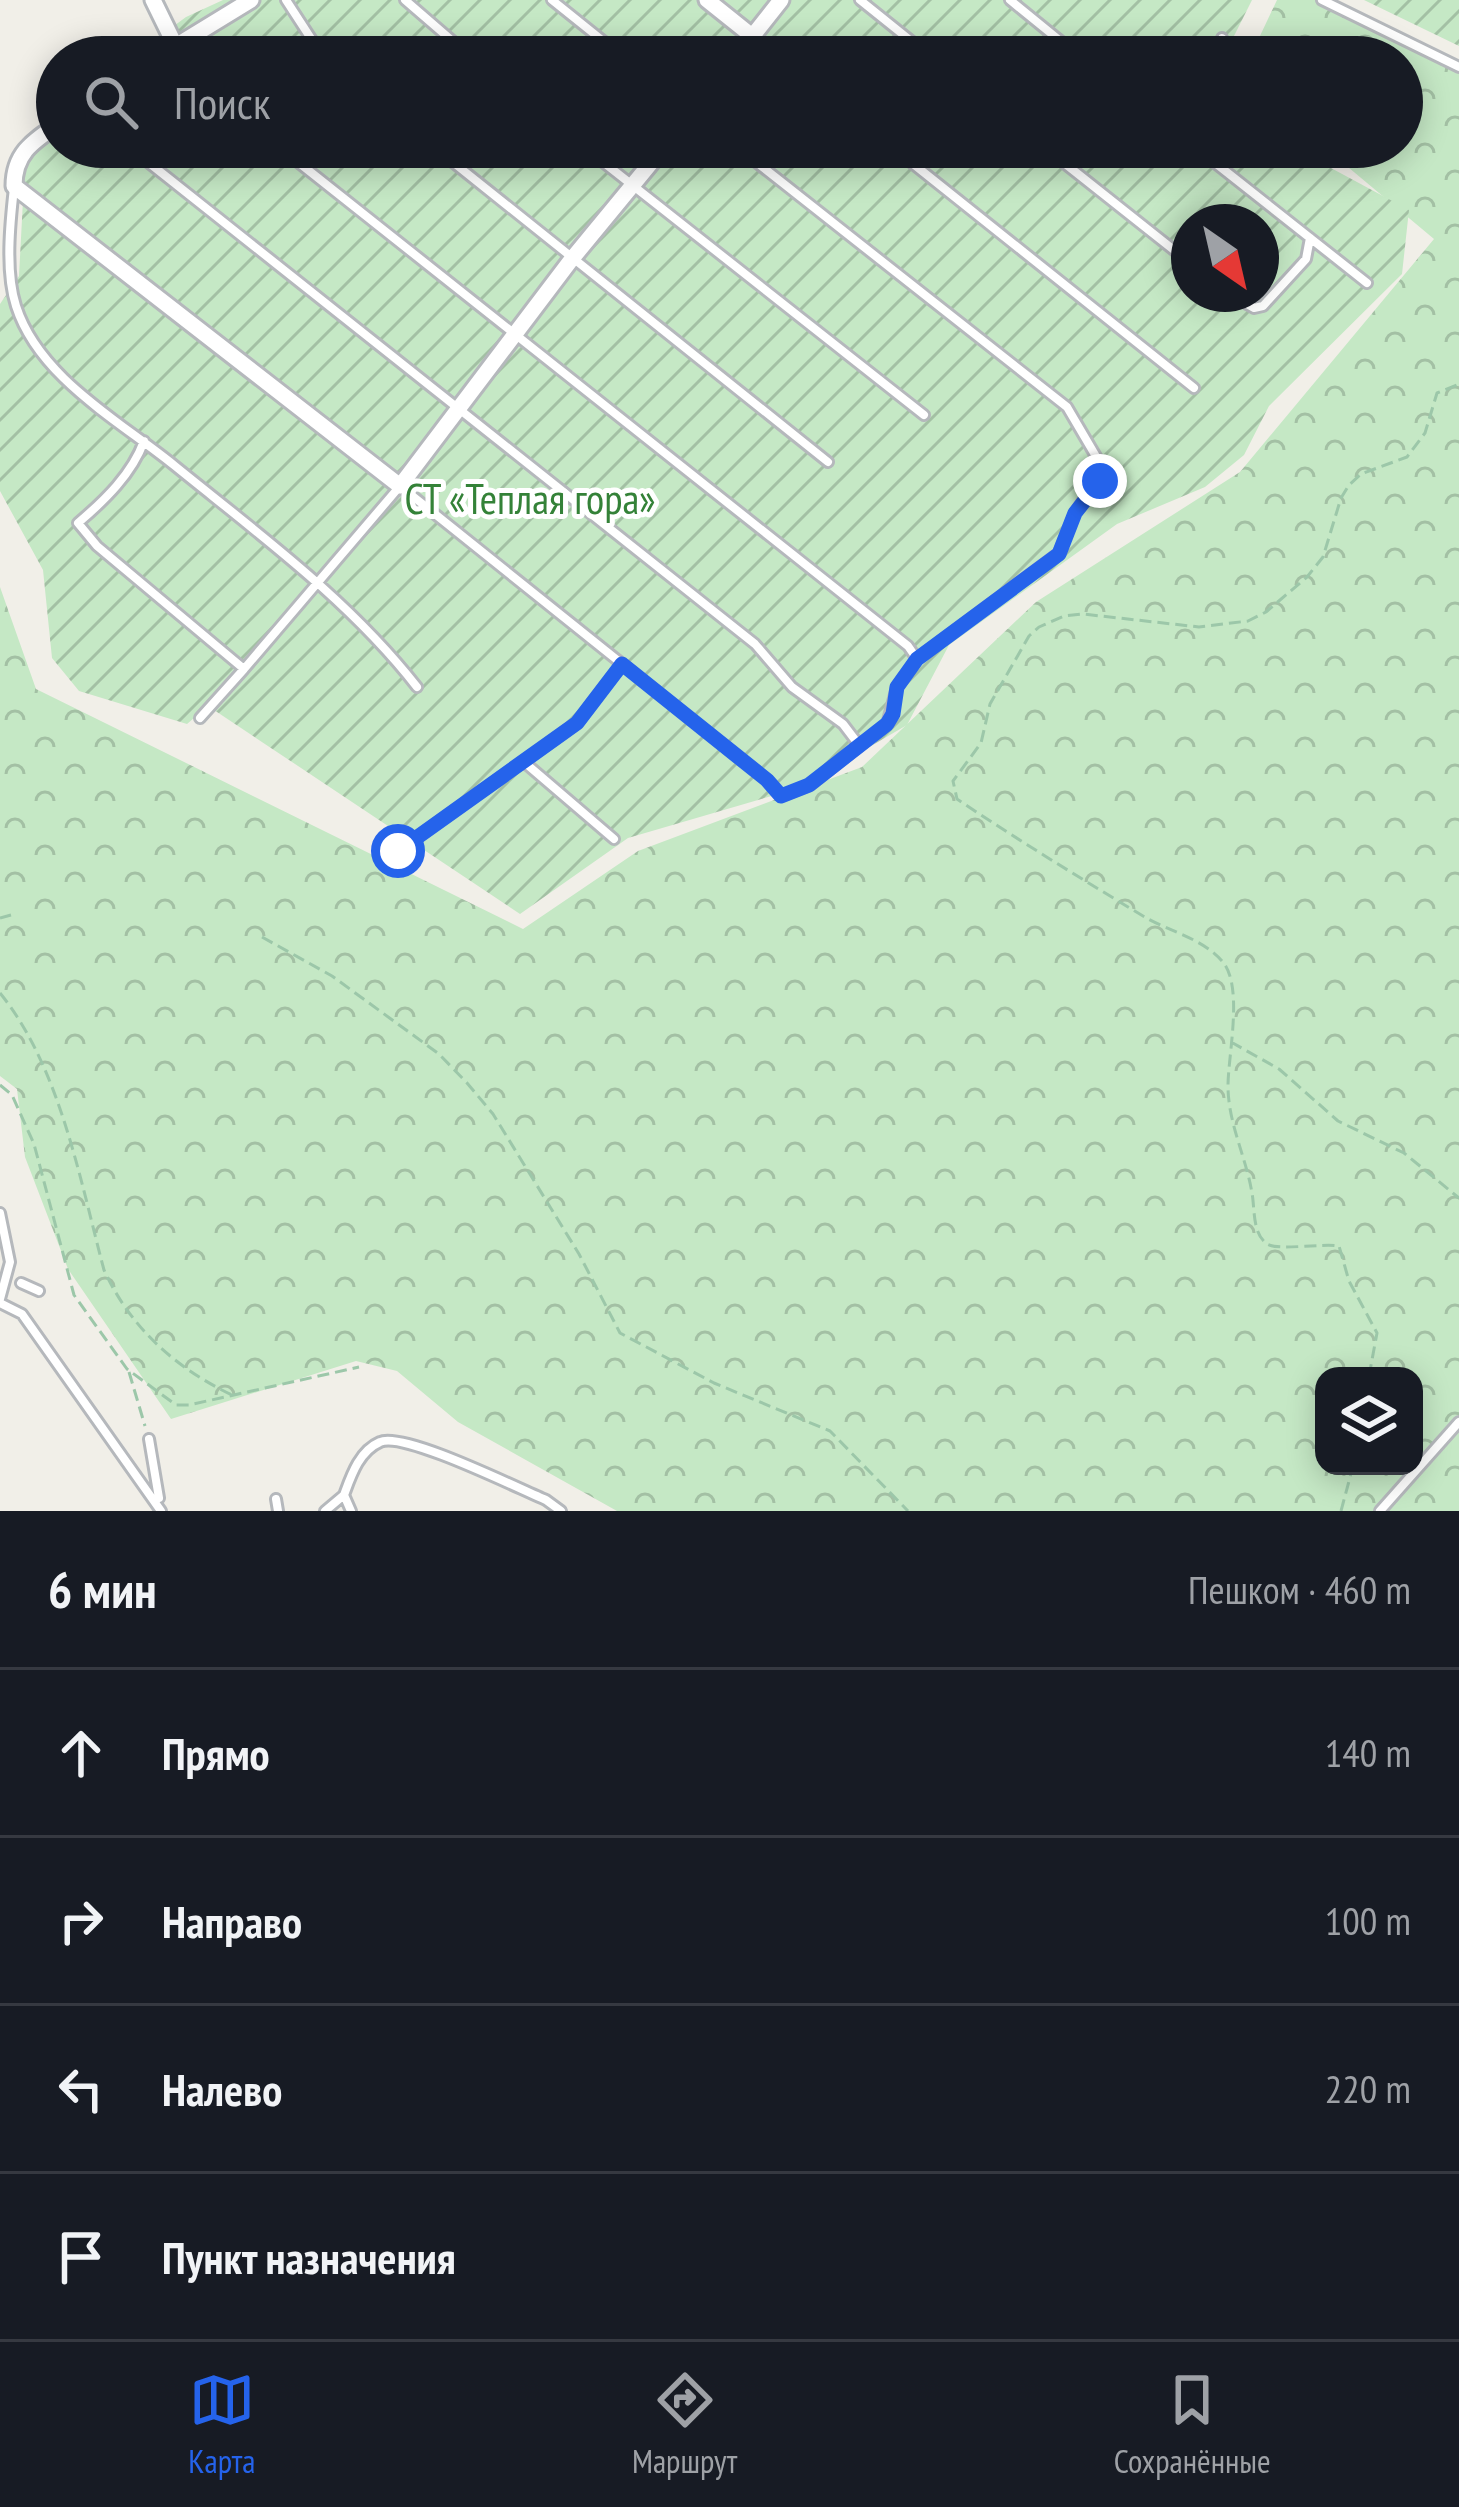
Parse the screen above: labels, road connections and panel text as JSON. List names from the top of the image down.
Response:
{
  "parks": ["СТ «Теплая гора»"],
  "north": "bottom right",
  "page": {
    "search": "Поиск",
    "heading": ["6 мин", "Пешком · 460 m"],
    "list": [
      ["Прямо", "140 m"],
      ["Направо", "100 m"],
      ["Налево", "220 m"],
      "Пункт назначения"
    ],
    "nav": ["Карта", "Маршрут", "Сохранённые"]
  }
}
